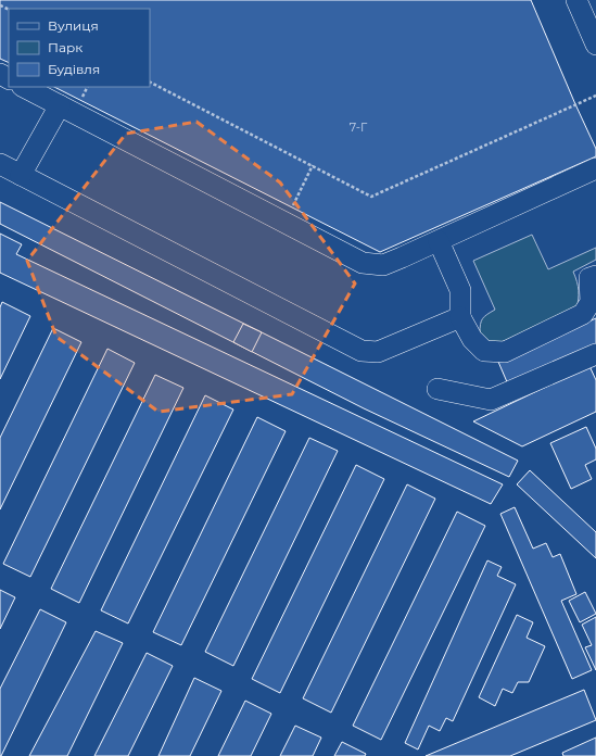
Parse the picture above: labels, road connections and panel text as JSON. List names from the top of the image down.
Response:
{
  "house_numbers": ["7-Г"],
  "legend": ["Вулиця", "Парк", "Будівля"]
}
